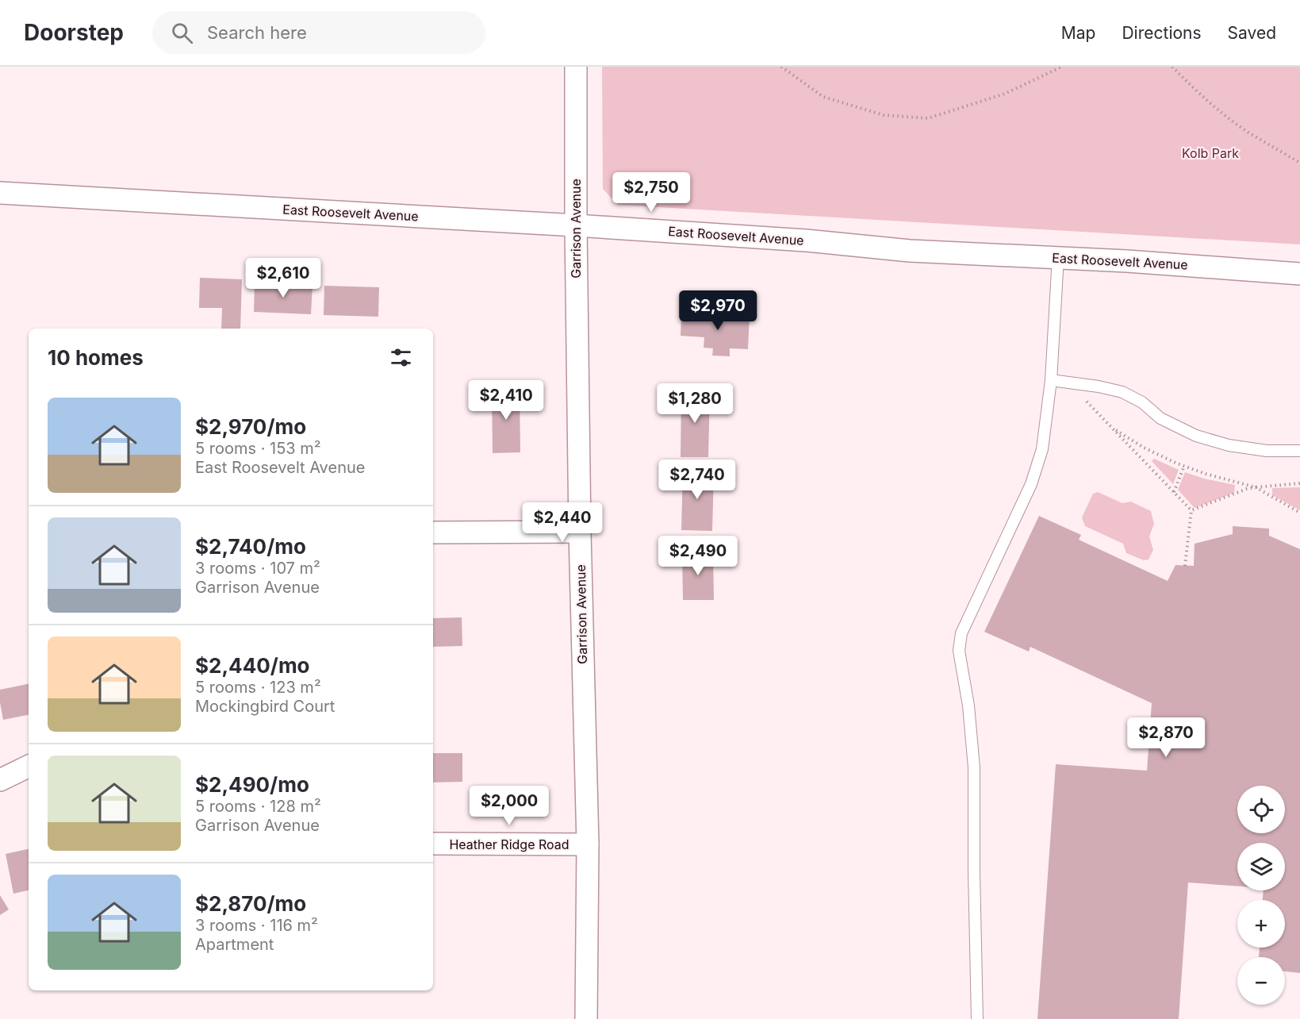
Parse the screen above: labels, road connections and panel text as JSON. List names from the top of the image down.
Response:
{
  "streets": {
    "street": ["East Roosevelt Avenue", "Garrison Avenue", "Heather Ridge Road"]
  },
  "crossings": [
    ["East Roosevelt Avenue", "Garrison Avenue"],
    ["Garrison Avenue", "Heather Ridge Road"]
  ],
  "parks": ["Kolb Park"],
  "page": {
    "header": "Doorstep",
    "search": "Search here",
    "nav": ["Map", "Directions", "Saved"],
    "price": [
      "$2,750",
      "$2,610",
      "$2,970",
      "$2,410",
      "$1,280",
      "$2,740",
      "$2,440",
      "$2,490",
      "$2,870",
      "$2,000"
    ],
    "heading": "10 homes",
    "list": [
      {
        "name": "$2,970/mo",
        "note": "5 rooms · 153 m² · East Roosevelt Avenue"
      },
      {
        "name": "$2,740/mo",
        "note": "3 rooms · 107 m² · Garrison Avenue"
      },
      {
        "name": "$2,440/mo",
        "note": "5 rooms · 123 m² · Mockingbird Court"
      },
      {
        "name": "$2,490/mo",
        "note": "5 rooms · 128 m² · Garrison Avenue"
      },
      {
        "name": "$2,870/mo",
        "note": "3 rooms · 116 m² · Apartment"
      }
    ],
    "map_buttons": ["+", "−"]
  }
}
